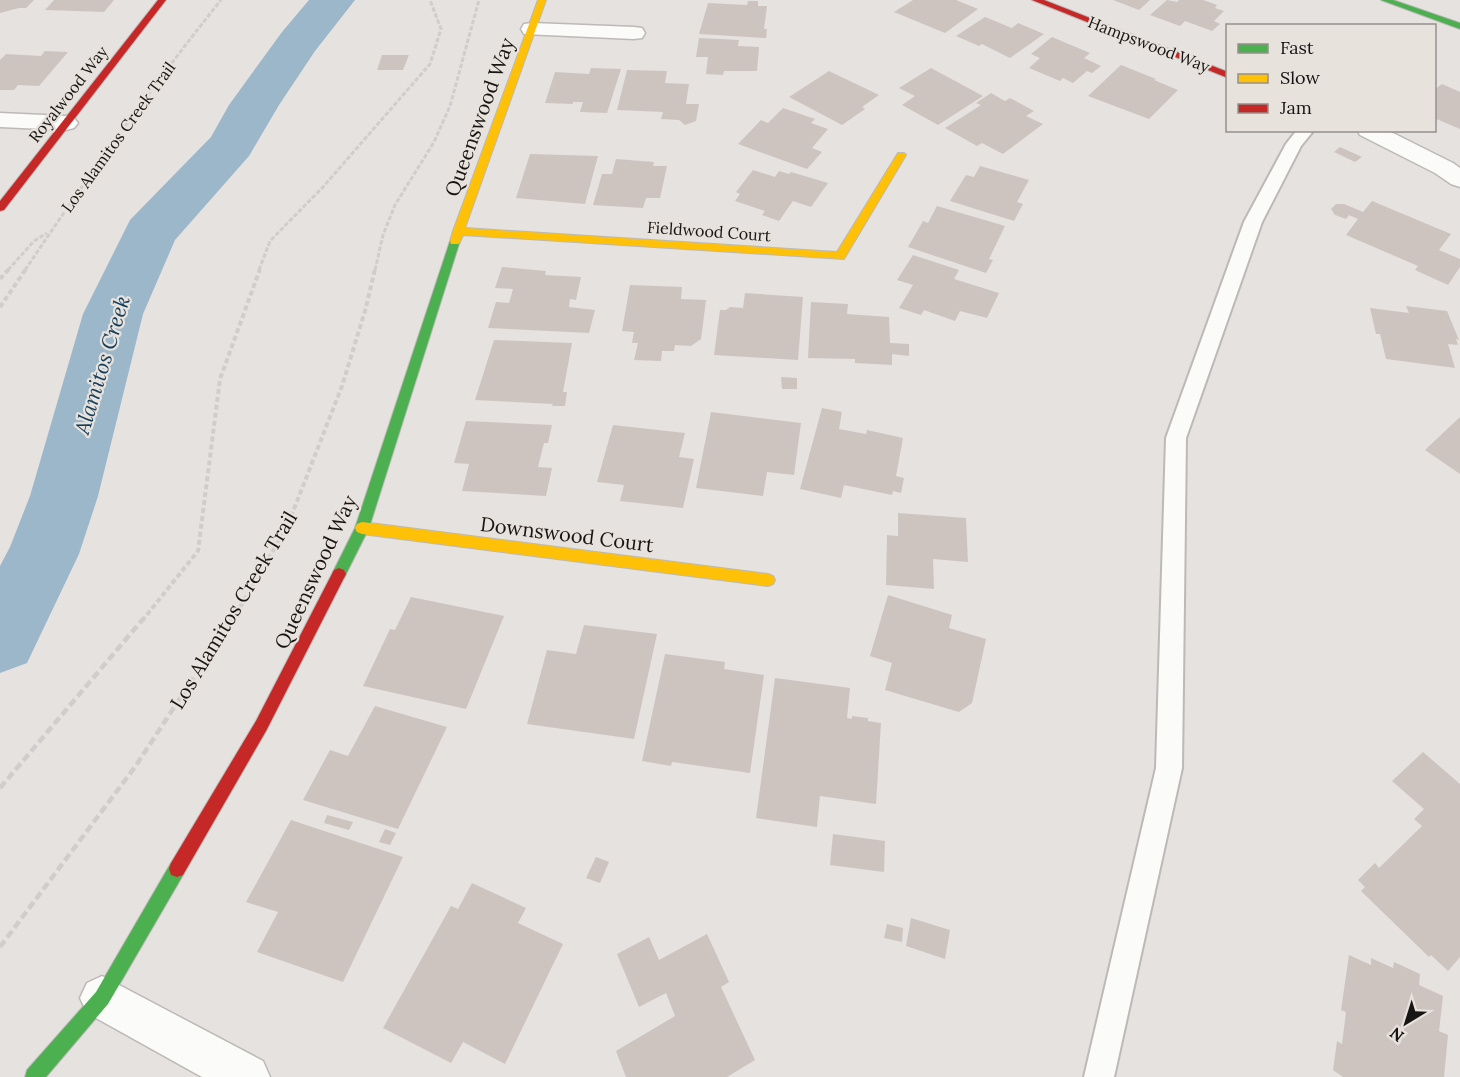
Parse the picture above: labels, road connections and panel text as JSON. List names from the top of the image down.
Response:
{
  "streets": {
    "street": [
      "Hampswood Way",
      "Royalwood Way",
      "Queenswood Way",
      "Fieldwood Court",
      "Downswood Court"
    ],
    "path": ["Los Alamitos Creek Trail"]
  },
  "crossings": [
    ["Queenswood Way", "Fieldwood Court"],
    ["Queenswood Way", "Downswood Court"]
  ],
  "water": ["Alamitos Creek"],
  "legend": ["Fast", "Slow", "Jam"],
  "north": "bottom left"
}
